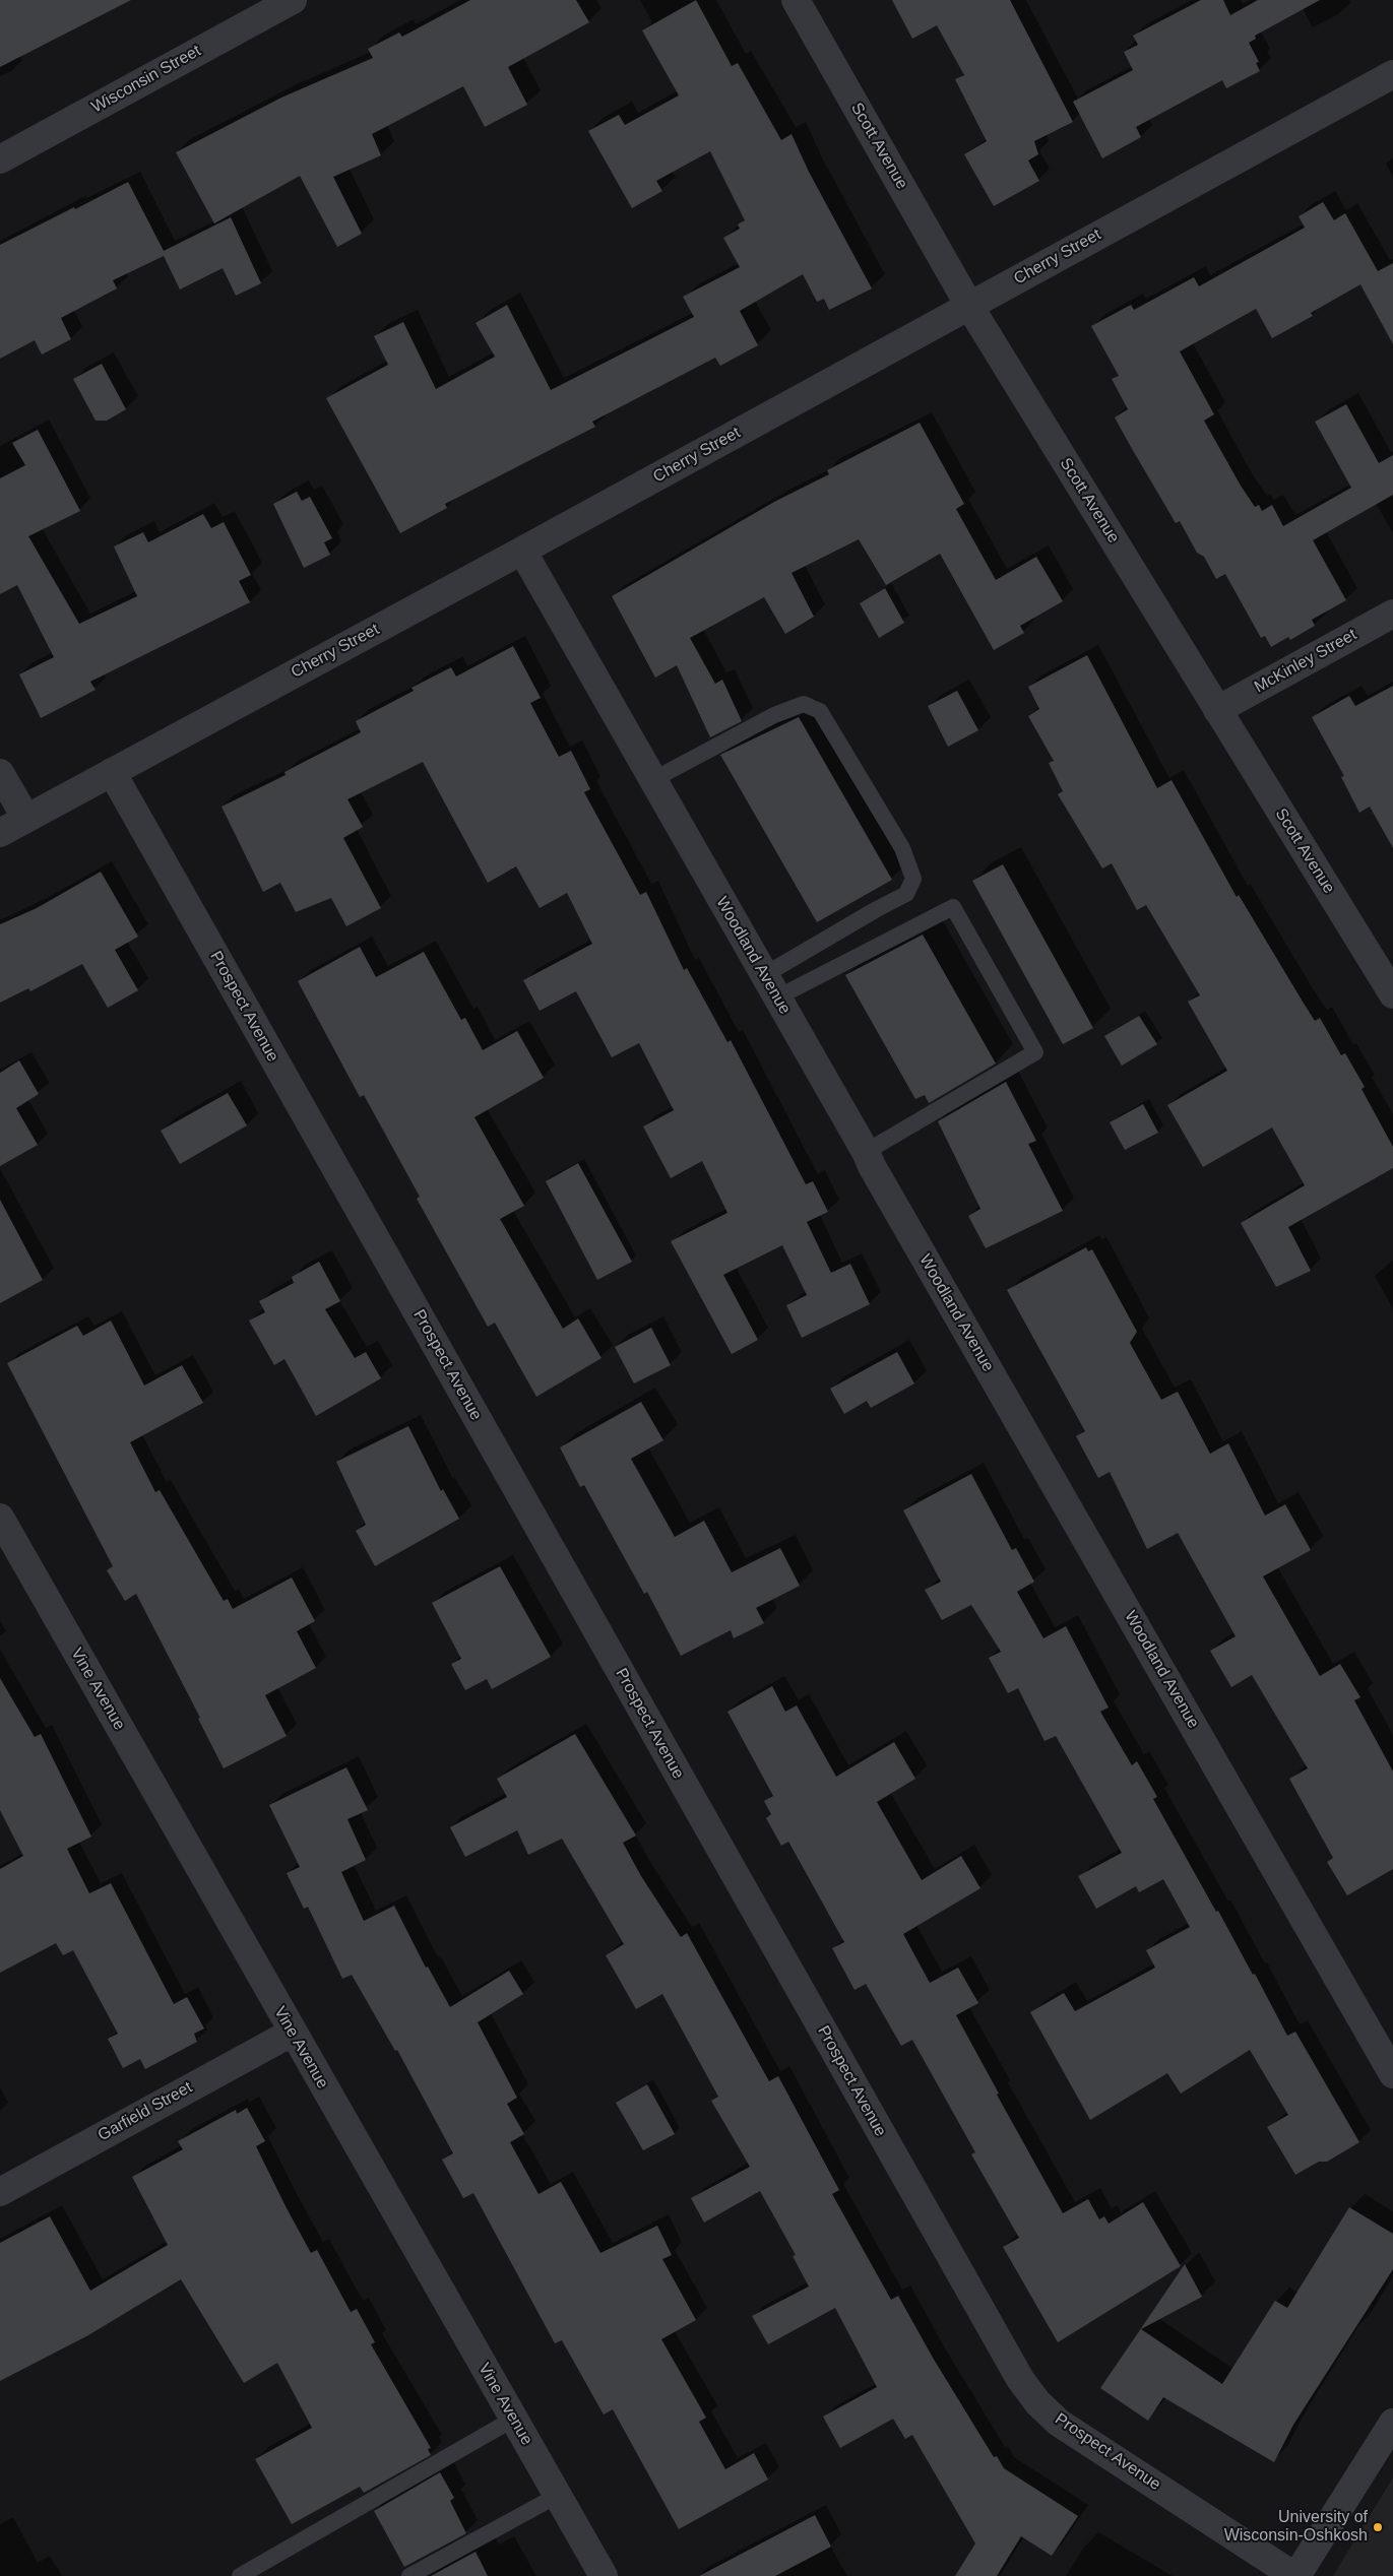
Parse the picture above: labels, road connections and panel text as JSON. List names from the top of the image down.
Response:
{
  "streets": {
    "street": [
      "Wisconsin Street",
      "Scott Avenue",
      "Cherry Street",
      "McKinley Street",
      "Woodland Avenue",
      "Prospect Avenue",
      "Vine Avenue",
      "Garfield Street"
    ]
  },
  "crossings": [
    ["Scott Avenue", "Cherry Street"],
    ["Scott Avenue", "McKinley Street"],
    ["Cherry Street", "Woodland Avenue"],
    ["Cherry Street", "Prospect Avenue"],
    ["Vine Avenue", "Garfield Street"]
  ],
  "places": ["University of Wisconsin-Oshkosh"]
}
